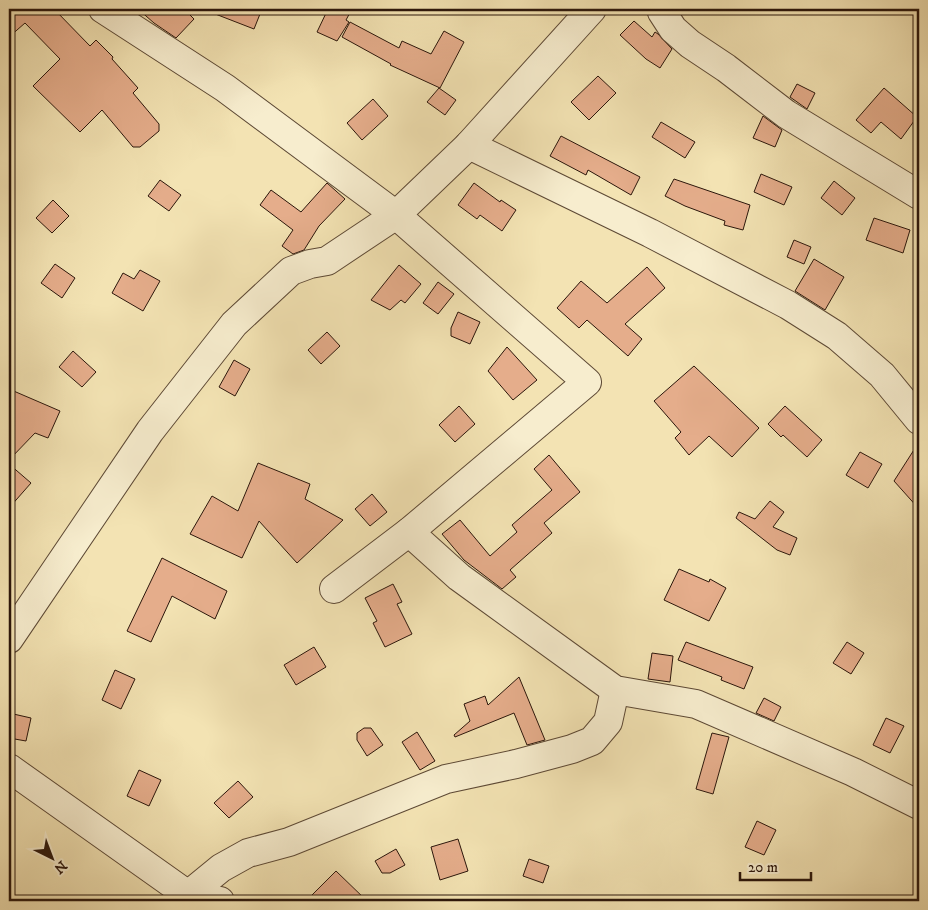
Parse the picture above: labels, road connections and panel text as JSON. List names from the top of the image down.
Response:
{
  "scale_bar": "20 m",
  "north": "bottom right"
}
